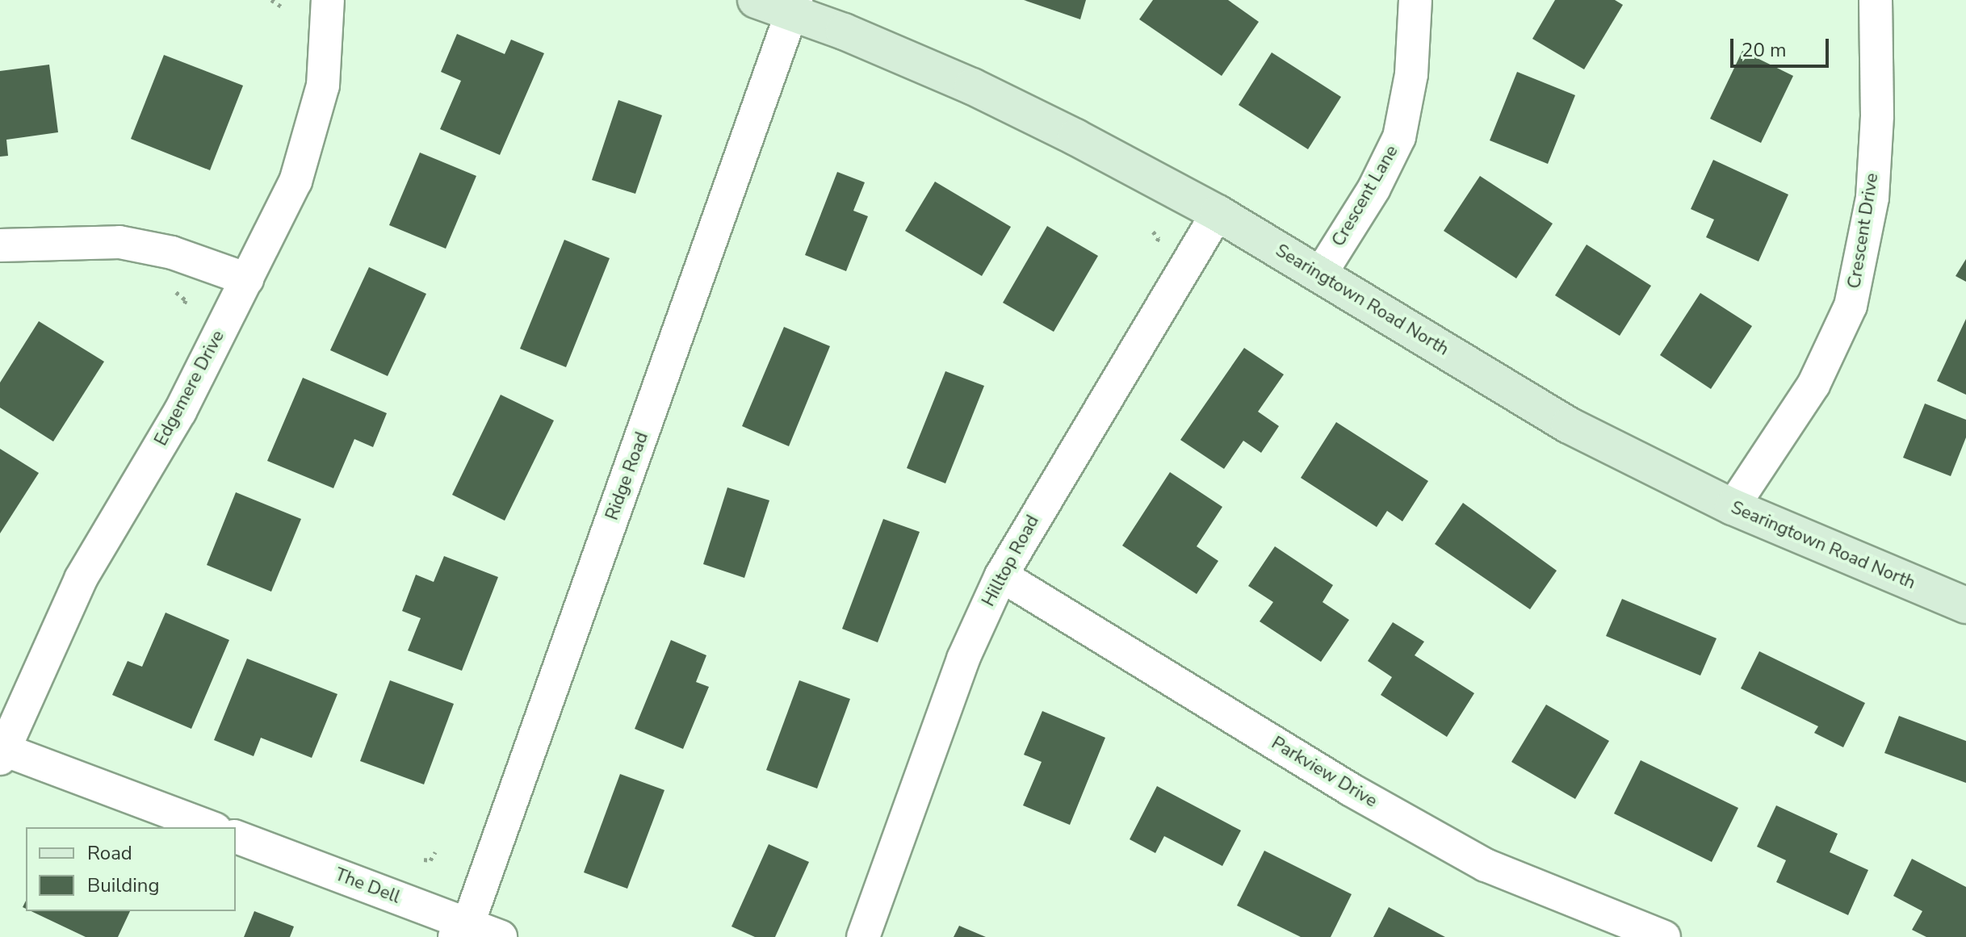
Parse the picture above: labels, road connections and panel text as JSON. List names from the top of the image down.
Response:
{
  "streets": {
    "main road": ["Searingtown Road North"],
    "street": [
      "Crescent Lane",
      "Crescent Drive",
      "Edgemere Drive",
      "Ridge Road",
      "Hilltop Road",
      "Parkview Drive",
      "The Dell"
    ]
  },
  "crossings": [
    ["Crescent Lane", "Searingtown Road North"],
    ["Crescent Drive", "Searingtown Road North"],
    ["Searingtown Road North", "Ridge Road"],
    ["Searingtown Road North", "Hilltop Road"],
    ["Ridge Road", "The Dell"],
    ["Hilltop Road", "Parkview Drive"]
  ],
  "legend": ["Road", "Building"],
  "scale_bar": "20 m"
}
